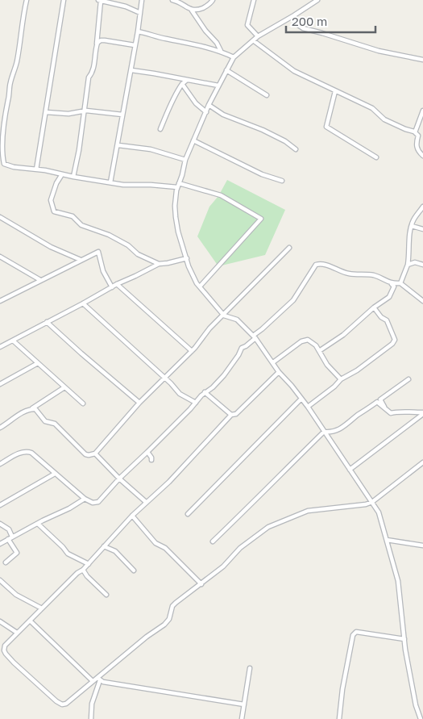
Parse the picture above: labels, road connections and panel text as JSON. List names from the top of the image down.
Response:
{
  "scale_bar": "200 m"
}
